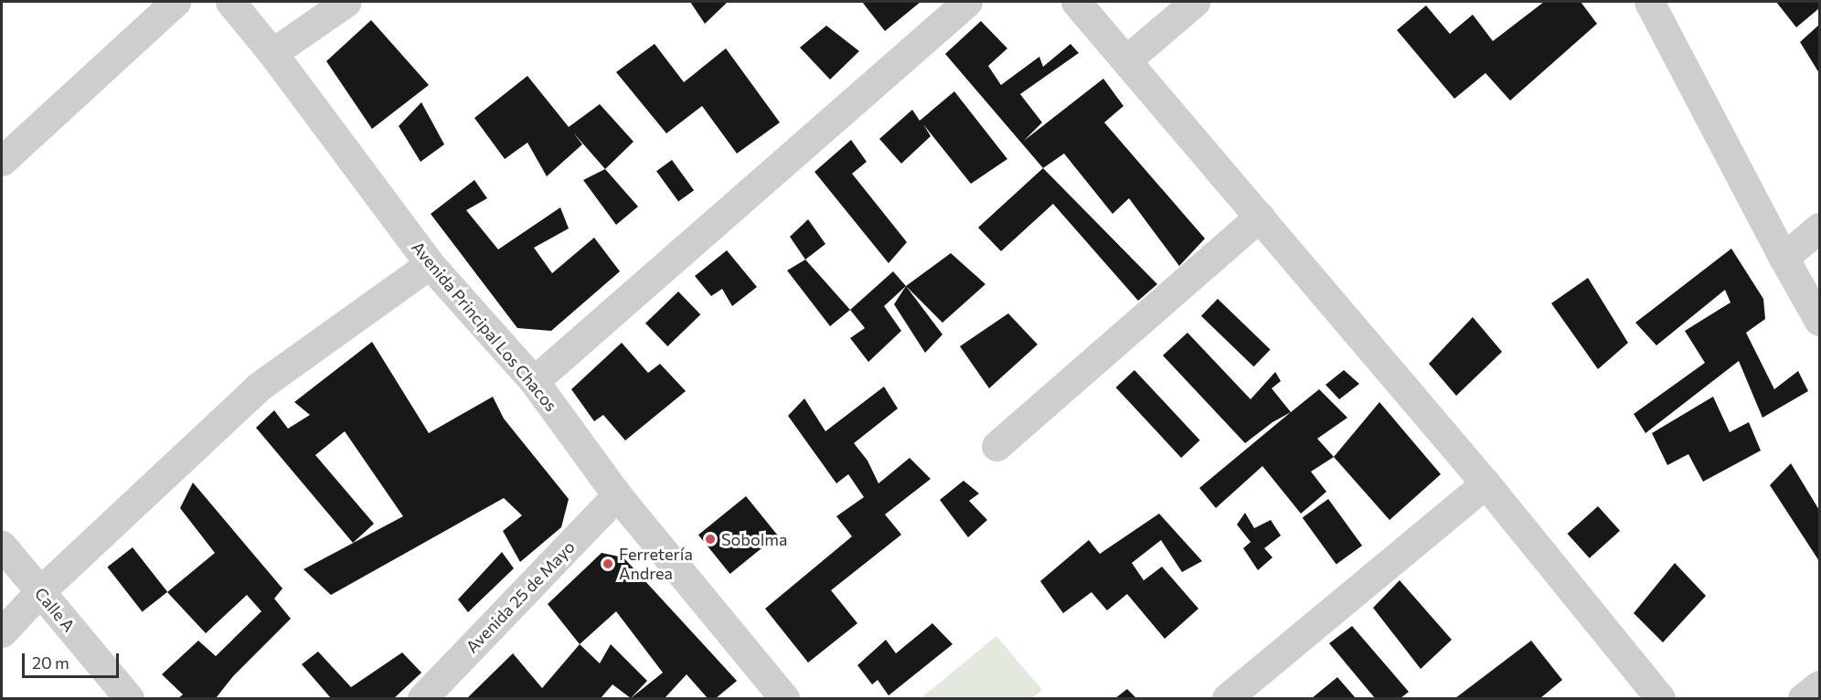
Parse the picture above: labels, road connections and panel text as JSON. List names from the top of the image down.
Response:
{
  "streets": {
    "street": ["Avenida Principal Los Chacos", "Avenida 25 de Mayo", "Calle A"]
  },
  "crossings": [
    ["Avenida Principal Los Chacos", "Avenida 25 de Mayo"]
  ],
  "places": ["Sobolma", "Ferretería Andrea"],
  "scale_bar": "20 m"
}
